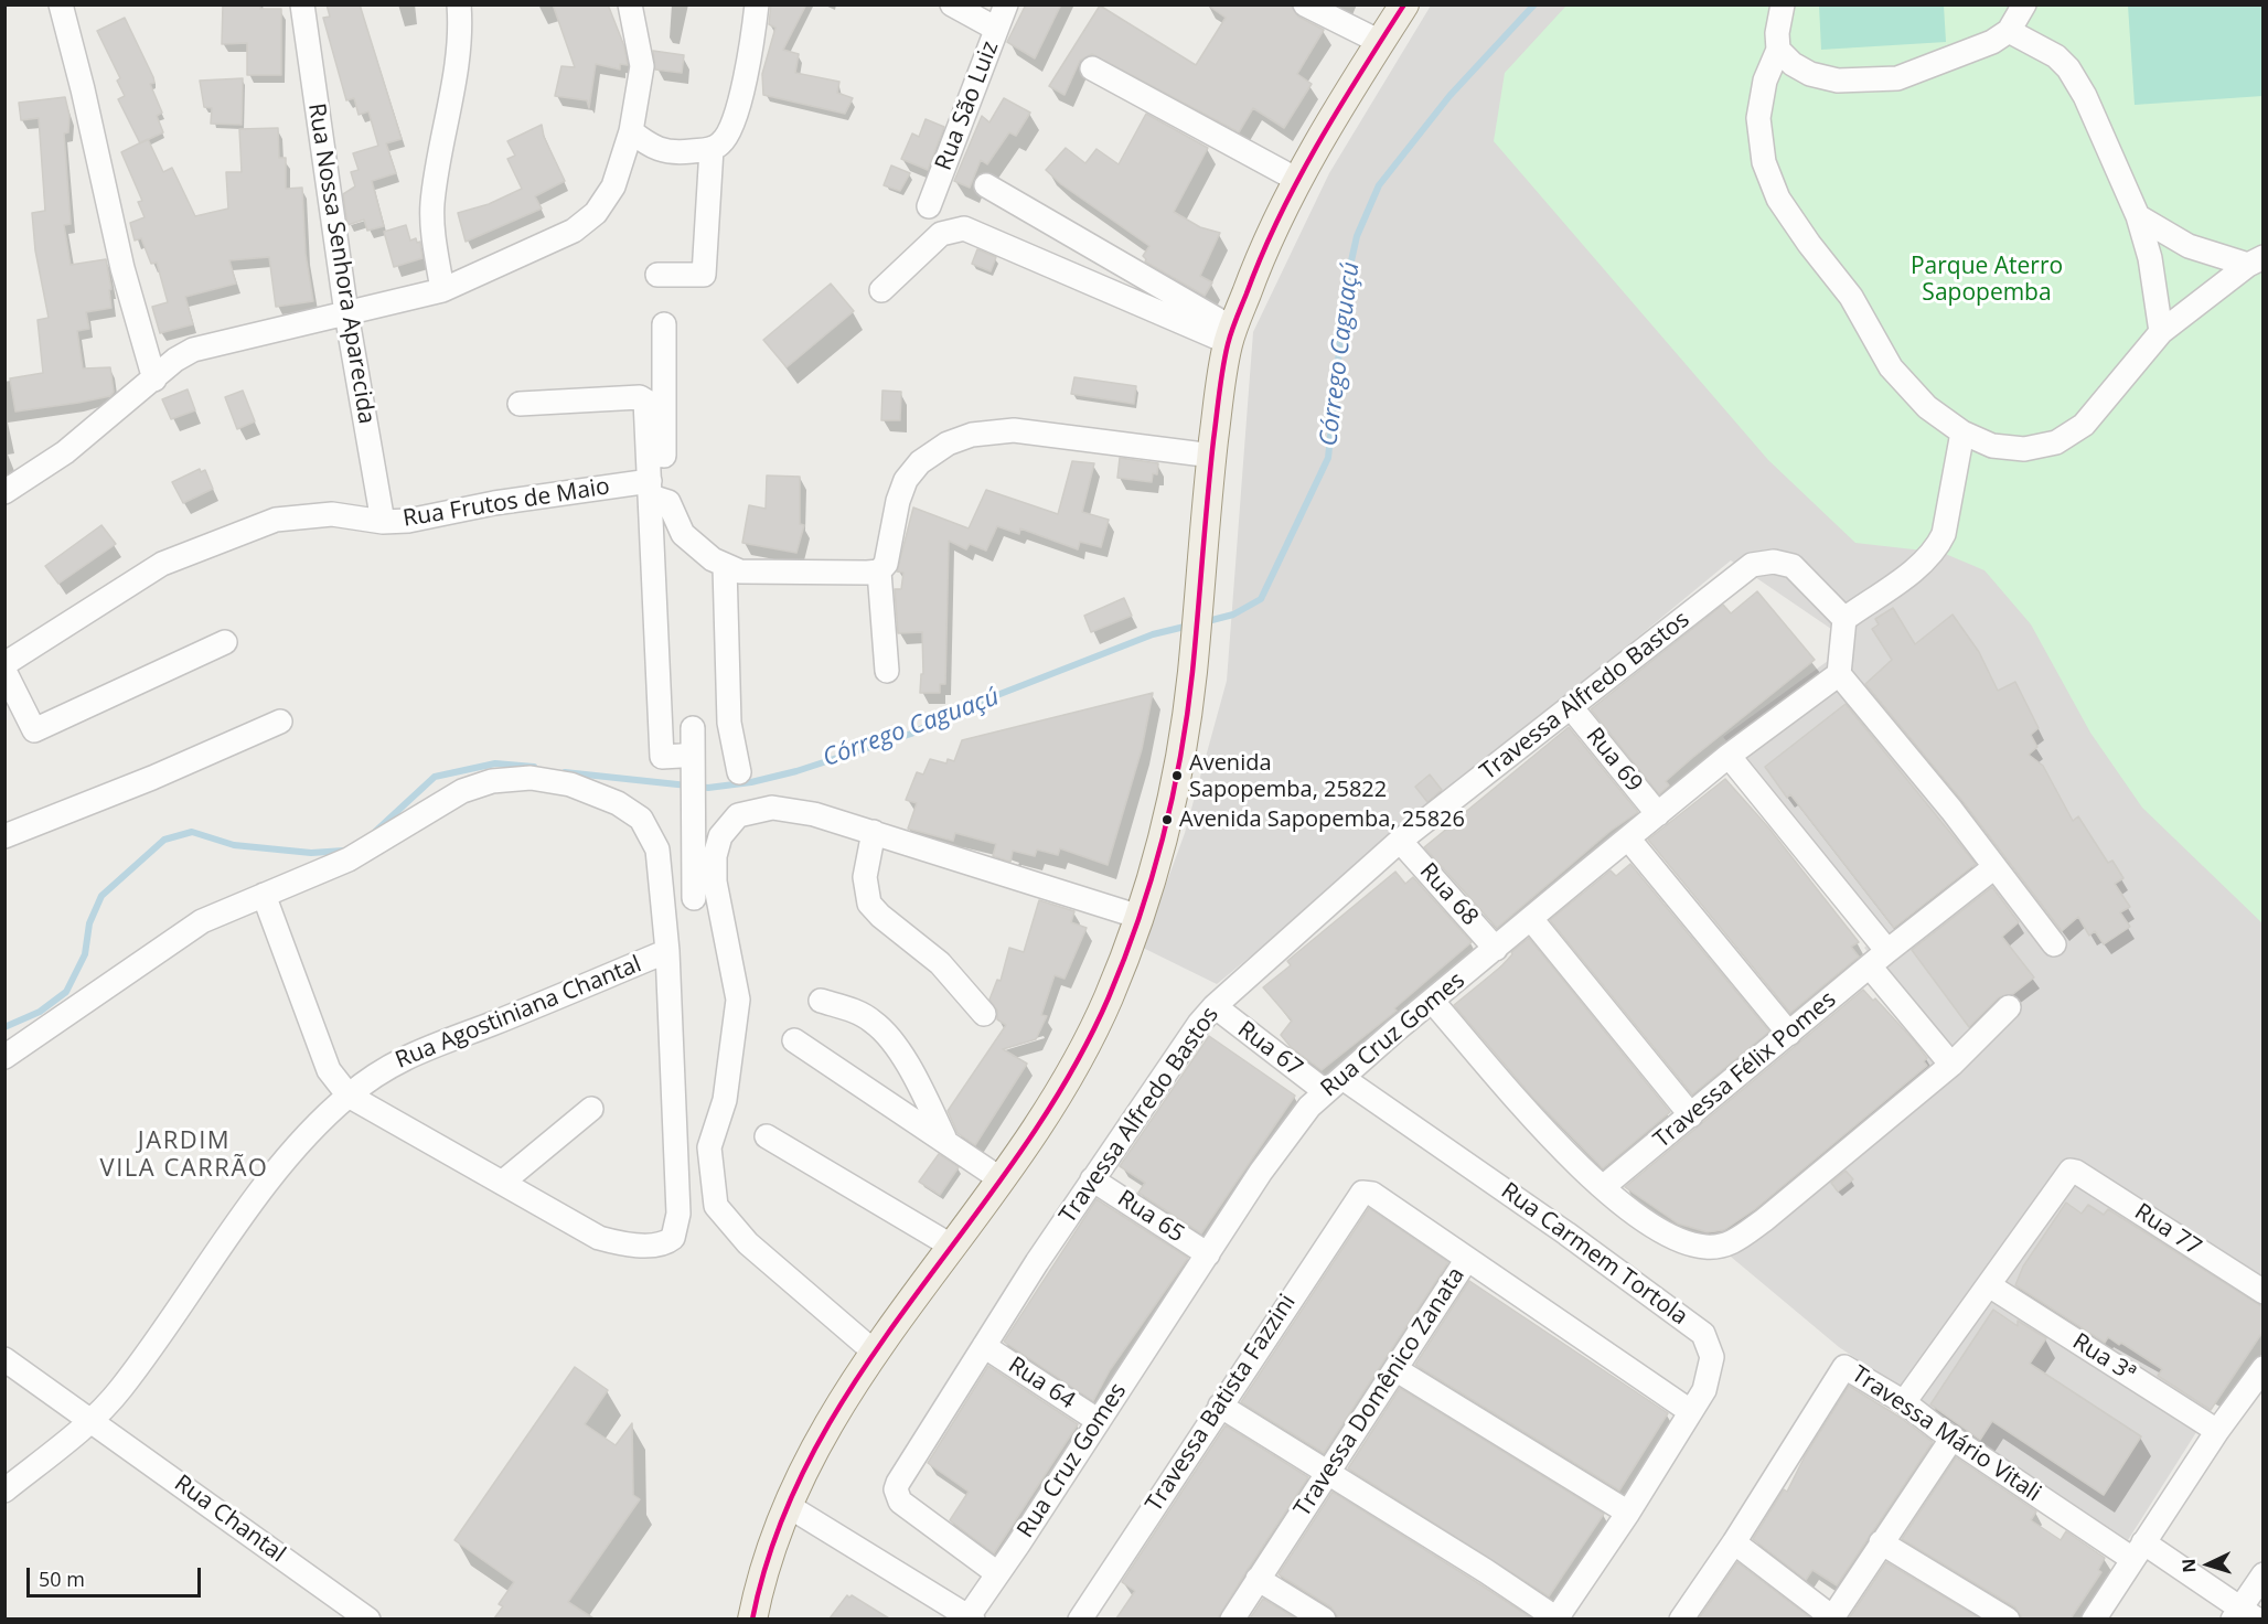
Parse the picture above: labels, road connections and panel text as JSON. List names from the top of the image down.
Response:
{
  "streets": {
    "street": [
      "Rua São Luiz",
      "Rua Nossa Senhora Aparecida",
      "Rua Frutos de Maio",
      "Travessa Alfredo Bastos",
      "Rua 69",
      "Rua 68",
      "Rua Agostiniana Chantal",
      "Rua Cruz Gomes",
      "Rua 67",
      "Travessa Félix Pomes",
      "Rua 65",
      "Rua 77",
      "Rua Carmem Tortola",
      "Rua 3ª",
      "Rua 64",
      "Travessa Domênico Zanata",
      "Travessa Batista Fazzini",
      "Travessa Mário Vitali",
      "Rua Chantal"
    ]
  },
  "crossings": [
    ["Rua Nossa Senhora Aparecida", "Rua Frutos de Maio"],
    ["Travessa Alfredo Bastos", "Rua 69"],
    ["Travessa Alfredo Bastos", "Rua 68"],
    ["Travessa Alfredo Bastos", "Rua Cruz Gomes"],
    ["Travessa Alfredo Bastos", "Rua 67"],
    ["Travessa Alfredo Bastos", "Rua 65"],
    ["Travessa Alfredo Bastos", "Rua 64"],
    ["Rua 69", "Rua Cruz Gomes"],
    ["Rua 68", "Rua Cruz Gomes"],
    ["Rua Agostiniana Chantal", "Rua Chantal"],
    ["Rua Cruz Gomes", "Rua 67"],
    ["Rua Cruz Gomes", "Rua 65"],
    ["Rua Cruz Gomes", "Rua Carmem Tortola"],
    ["Rua Cruz Gomes", "Rua 64"],
    ["Rua 67", "Rua Carmem Tortola"],
    ["Rua 77", "Rua 3ª"],
    ["Rua Carmem Tortola", "Travessa Domênico Zanata"],
    ["Travessa Domênico Zanata", "Travessa Batista Fazzini"]
  ],
  "districts": ["JARDIM VILA CARRÃO"],
  "water": ["Córrego Caguaçú"],
  "parks": ["Parque Aterro Sapopemba"],
  "places": ["Avenida Sapopemba, 25822", "Avenida Sapopemba, 25826"],
  "scale_bar": "50 m",
  "north": "left"
}
